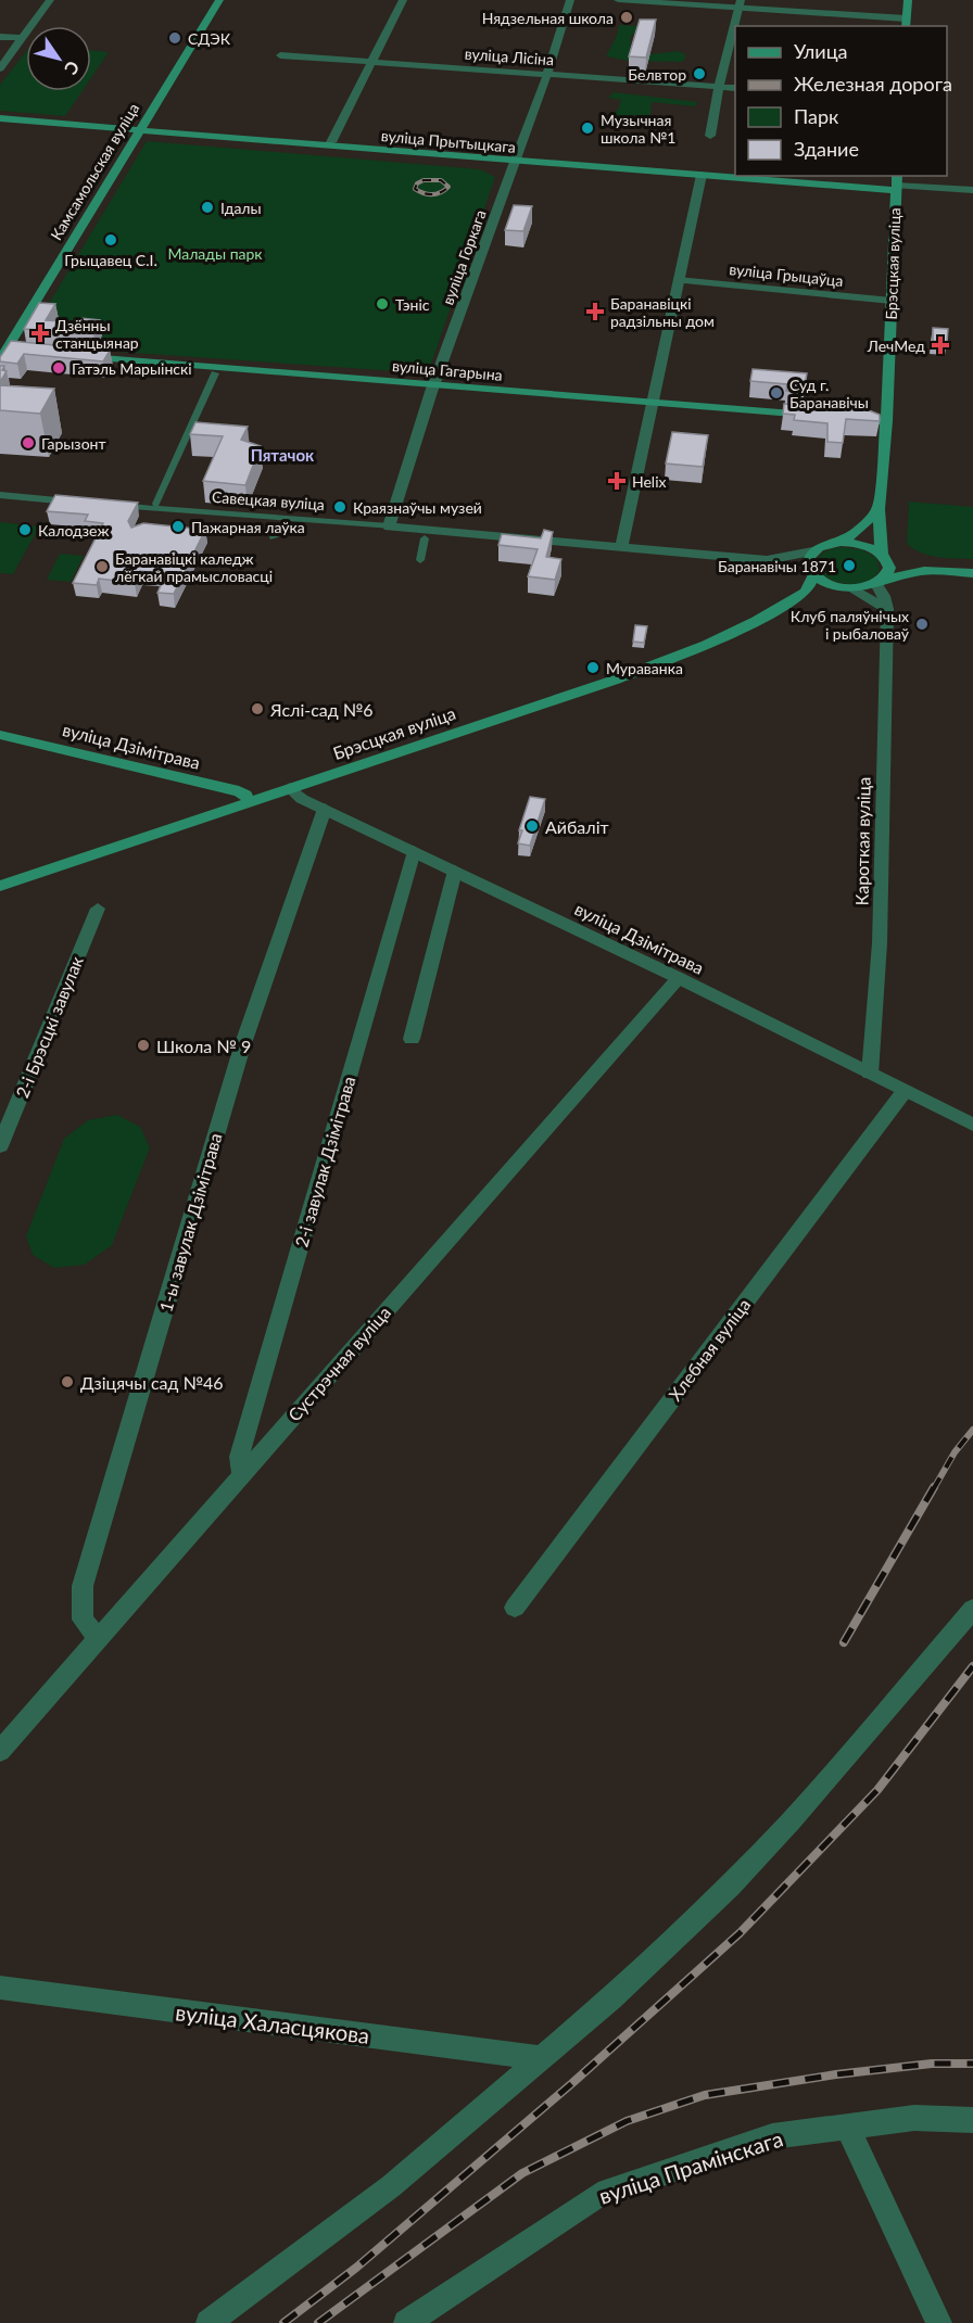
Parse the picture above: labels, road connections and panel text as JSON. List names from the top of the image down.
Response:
{
  "streets": {
    "main road": [
      "вуліца Прытыцкага",
      "Камсамольская вуліца",
      "Брэсцкая вуліца",
      "вуліца Гагарына",
      "вуліца Дзімітрава"
    ],
    "street": [
      "вуліца Лісіна",
      "вуліца Горкага",
      "вуліца Грыцаўца",
      "Савецкая вуліца",
      "Кароткая вуліца",
      "2-і Брэсцкі завулак",
      "2-і завулак Дзімітрава",
      "1-ы завулак Дзімітрава",
      "Хлебная вуліца",
      "Сустрэчная вуліца",
      "вуліца Халасцякова",
      "вуліца Прамінскага"
    ]
  },
  "crossings": [
    ["вуліца Лісіна", "вуліца Горкага"],
    ["вуліца Прытыцкага", "Камсамольская вуліца"],
    ["вуліца Прытыцкага", "вуліца Горкага"],
    ["вуліца Прытыцкага", "Брэсцкая вуліца"],
    ["вуліца Горкага", "вуліца Гагарына"],
    ["вуліца Горкага", "Савецкая вуліца"],
    ["Брэсцкая вуліца", "вуліца Грыцаўца"],
    ["Брэсцкая вуліца", "Савецкая вуліца"],
    ["Брэсцкая вуліца", "вуліца Дзімітрава"],
    ["Брэсцкая вуліца", "Кароткая вуліца"],
    ["вуліца Дзімітрава", "Кароткая вуліца"],
    ["вуліца Дзімітрава", "2-і завулак Дзімітрава"],
    ["вуліца Дзімітрава", "1-ы завулак Дзімітрава"],
    ["вуліца Дзімітрава", "Хлебная вуліца"],
    ["вуліца Дзімітрава", "Сустрэчная вуліца"],
    ["2-і завулак Дзімітрава", "Сустрэчная вуліца"],
    ["1-ы завулак Дзімітрава", "Сустрэчная вуліца"]
  ],
  "districts": ["Пятачок"],
  "parks": ["Малады парк"],
  "places": {
    "other": [
      "Нядзельная школа",
      "СДЭК",
      "Белвтор",
      "Музычная школа №1",
      "Ідалы",
      "Грыцавец С.І.",
      "Тэніс",
      "Гатэль Марыінскі",
      "Суд г. Баранавічы",
      "Гарызонт",
      "Краязнаўчы музей",
      "Пажарная лаўка",
      "Калодзеж",
      "Баранавічы 1871",
      "Баранавіцкі каледж лёгкай прамысловасці",
      "Клуб паляўнічых і рыбаловаў",
      "Мураванка",
      "Яслі-сад №6",
      "Айбаліт",
      "Школа № 9",
      "Дзіцячы сад №46"
    ],
    "health": [
      "Баранавіцкі радзільны дом",
      "Дзённы станцыянар",
      "ЛечМед",
      "Helix"
    ]
  },
  "legend": [
    "Улица",
    "Железная дорога",
    "Парк",
    "Здание"
  ],
  "north": "bottom right"
}
